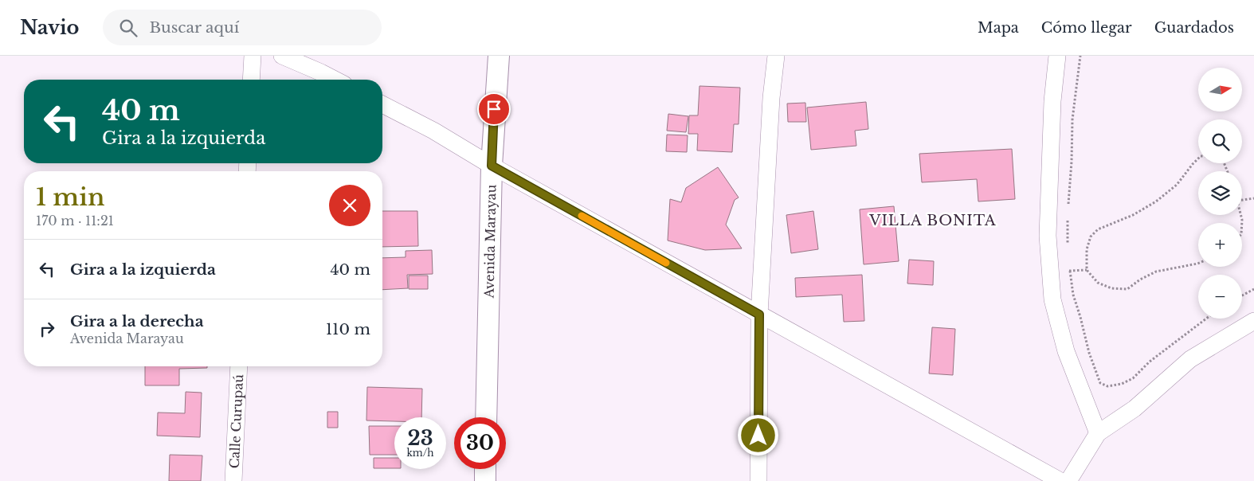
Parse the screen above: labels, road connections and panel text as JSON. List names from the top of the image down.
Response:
{
  "streets": {
    "street": ["Avenida Marayau", "Calle Curupaú"]
  },
  "districts": ["VILLA BONITA"],
  "north": "right",
  "page": {
    "header": "Navio",
    "search": "Buscar aquí",
    "nav": ["Mapa", "Cómo llegar", "Guardados"],
    "map_buttons": ["+", "−"],
    "turn": ["40 m", "Gira a la izquierda"],
    "heading": ["1 min", "170 m · 11:21"],
    "list": [
      {
        "name": "Gira a la izquierda",
        "value": "40 m"
      },
      {
        "name": "Gira a la derecha",
        "note": "Avenida Marayau",
        "value": "110 m"
      }
    ],
    "speed": "23 km/h",
    "limit": "30"
  }
}
